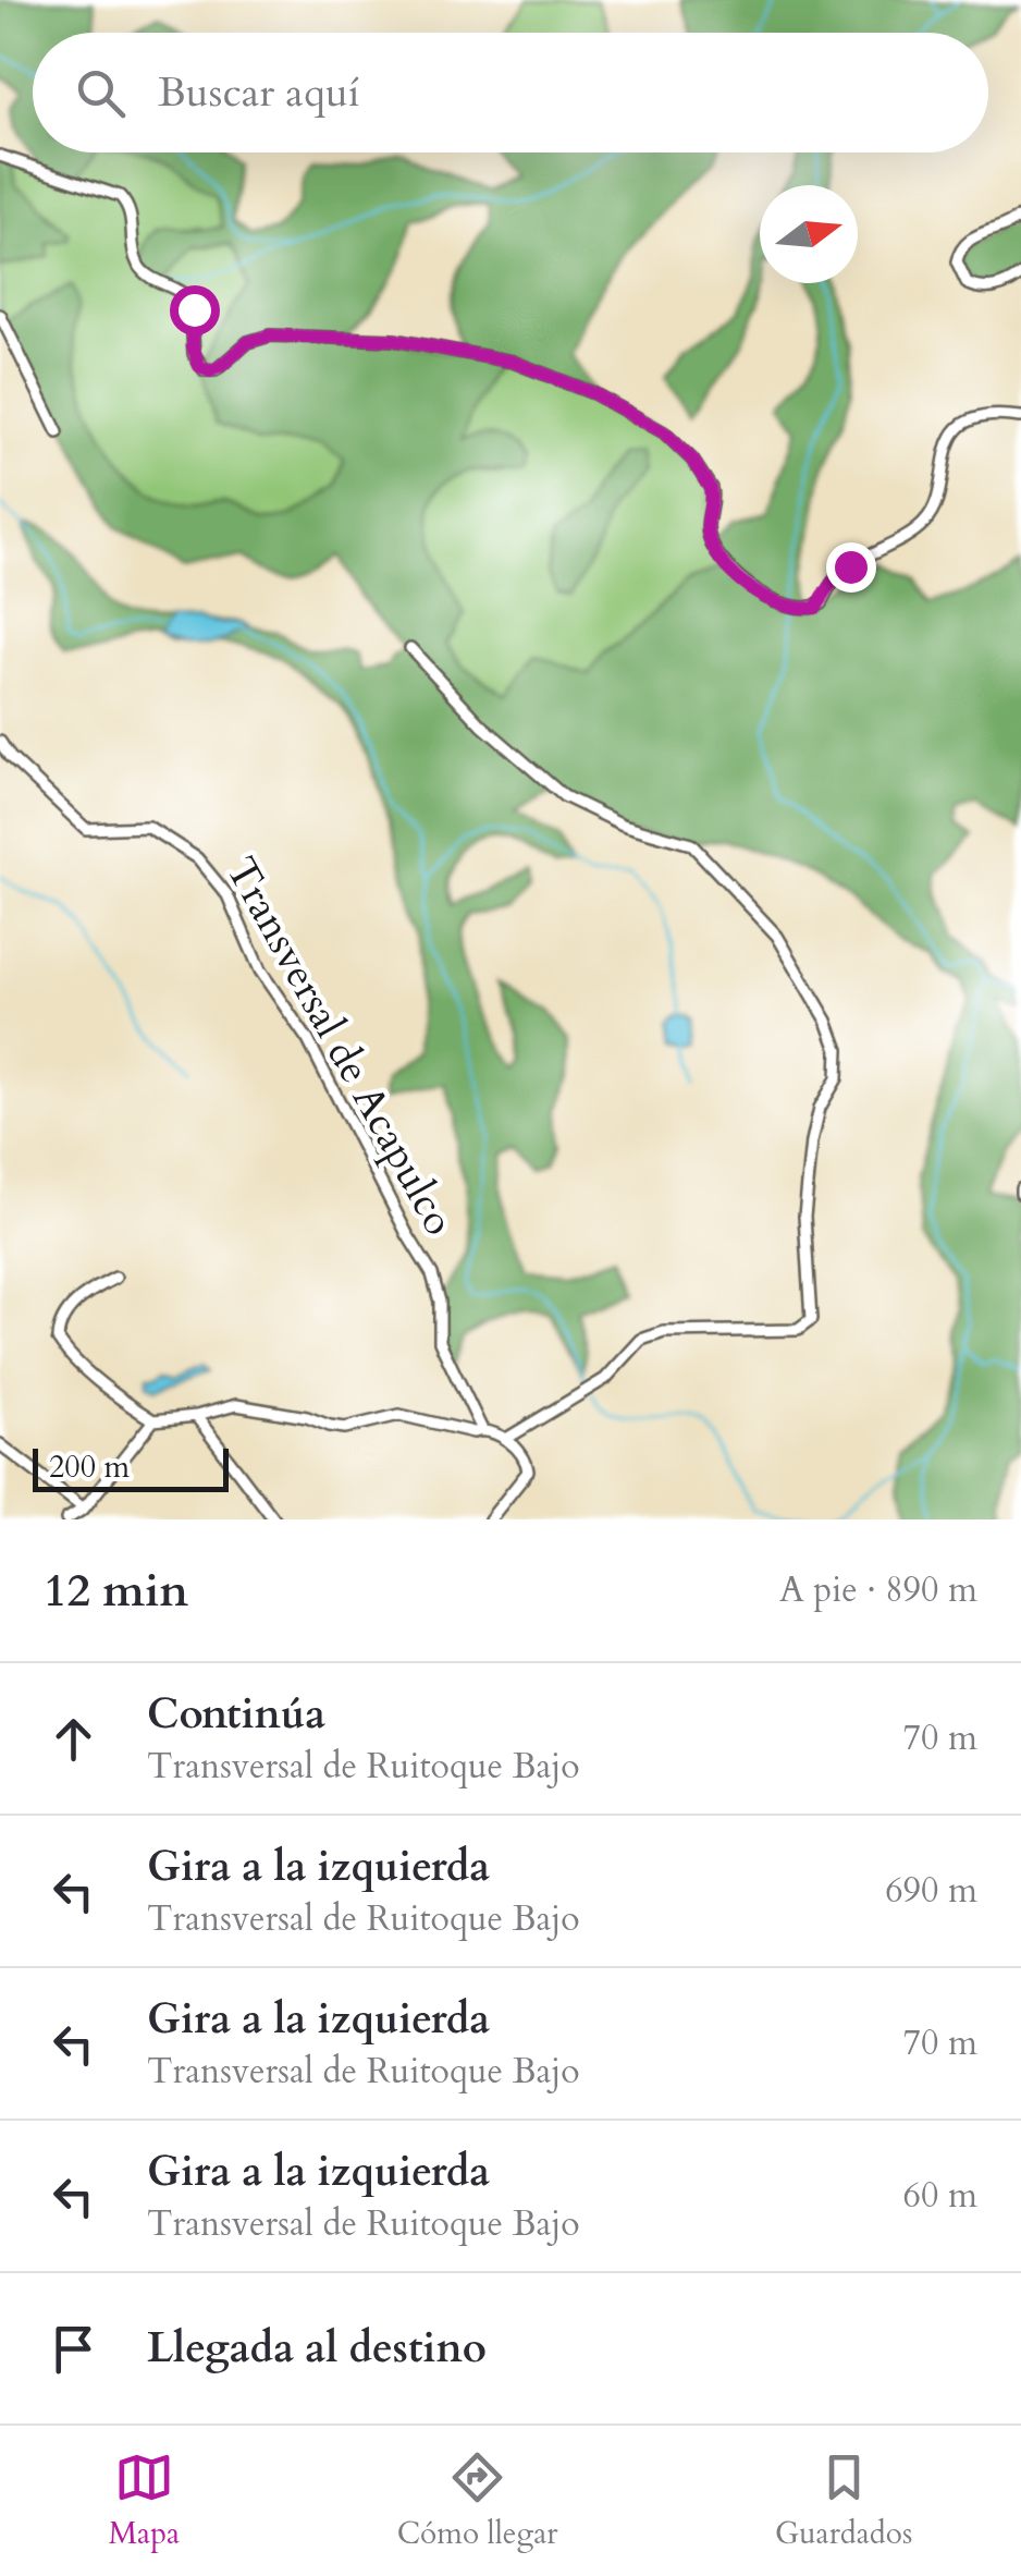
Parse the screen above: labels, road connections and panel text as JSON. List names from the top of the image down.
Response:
{
  "streets": {
    "street": ["Transversal de Acapulco"]
  },
  "scale_bar": "200 m",
  "north": "right",
  "page": {
    "search": "Buscar aquí",
    "scale": "200 m",
    "heading": ["12 min", "A pie · 890 m"],
    "list": [
      ["Continúa", "Transversal de Ruitoque Bajo", "70 m"],
      ["Gira a la izquierda", "Transversal de Ruitoque Bajo", "690 m"],
      ["Gira a la izquierda", "Transversal de Ruitoque Bajo", "70 m"],
      ["Gira a la izquierda", "Transversal de Ruitoque Bajo", "60 m"],
      "Llegada al destino"
    ],
    "nav": ["Mapa", "Cómo llegar", "Guardados"]
  }
}
